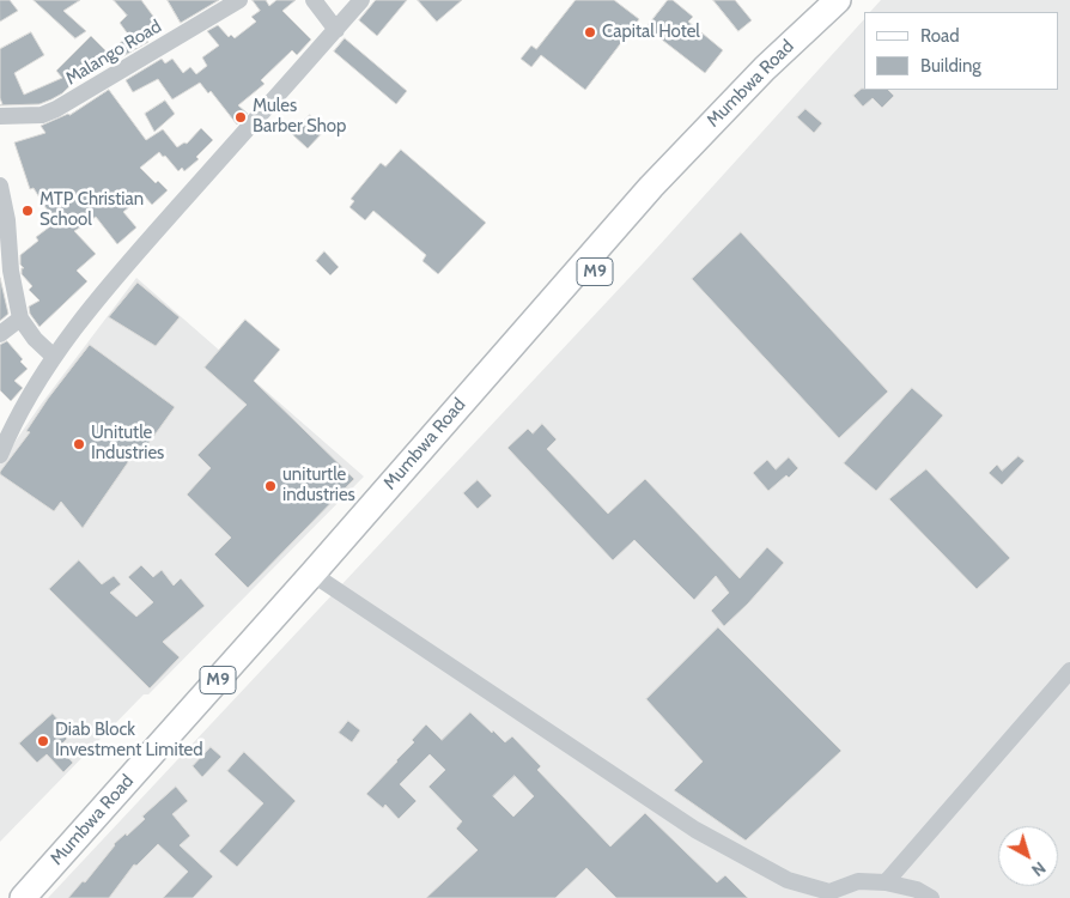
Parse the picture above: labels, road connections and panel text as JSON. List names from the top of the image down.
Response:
{
  "streets": {
    "main road": ["Mumbwa Road", "M9"],
    "street": ["Malango Road"]
  },
  "places": [
    "Capital Hotel",
    "Mules Barber Shop",
    "MTP Christian School",
    "Unitutle Industries",
    "uniturtle industries",
    "Diab Block Investment Limited"
  ],
  "legend": ["Road", "Building"],
  "north": "bottom right"
}
